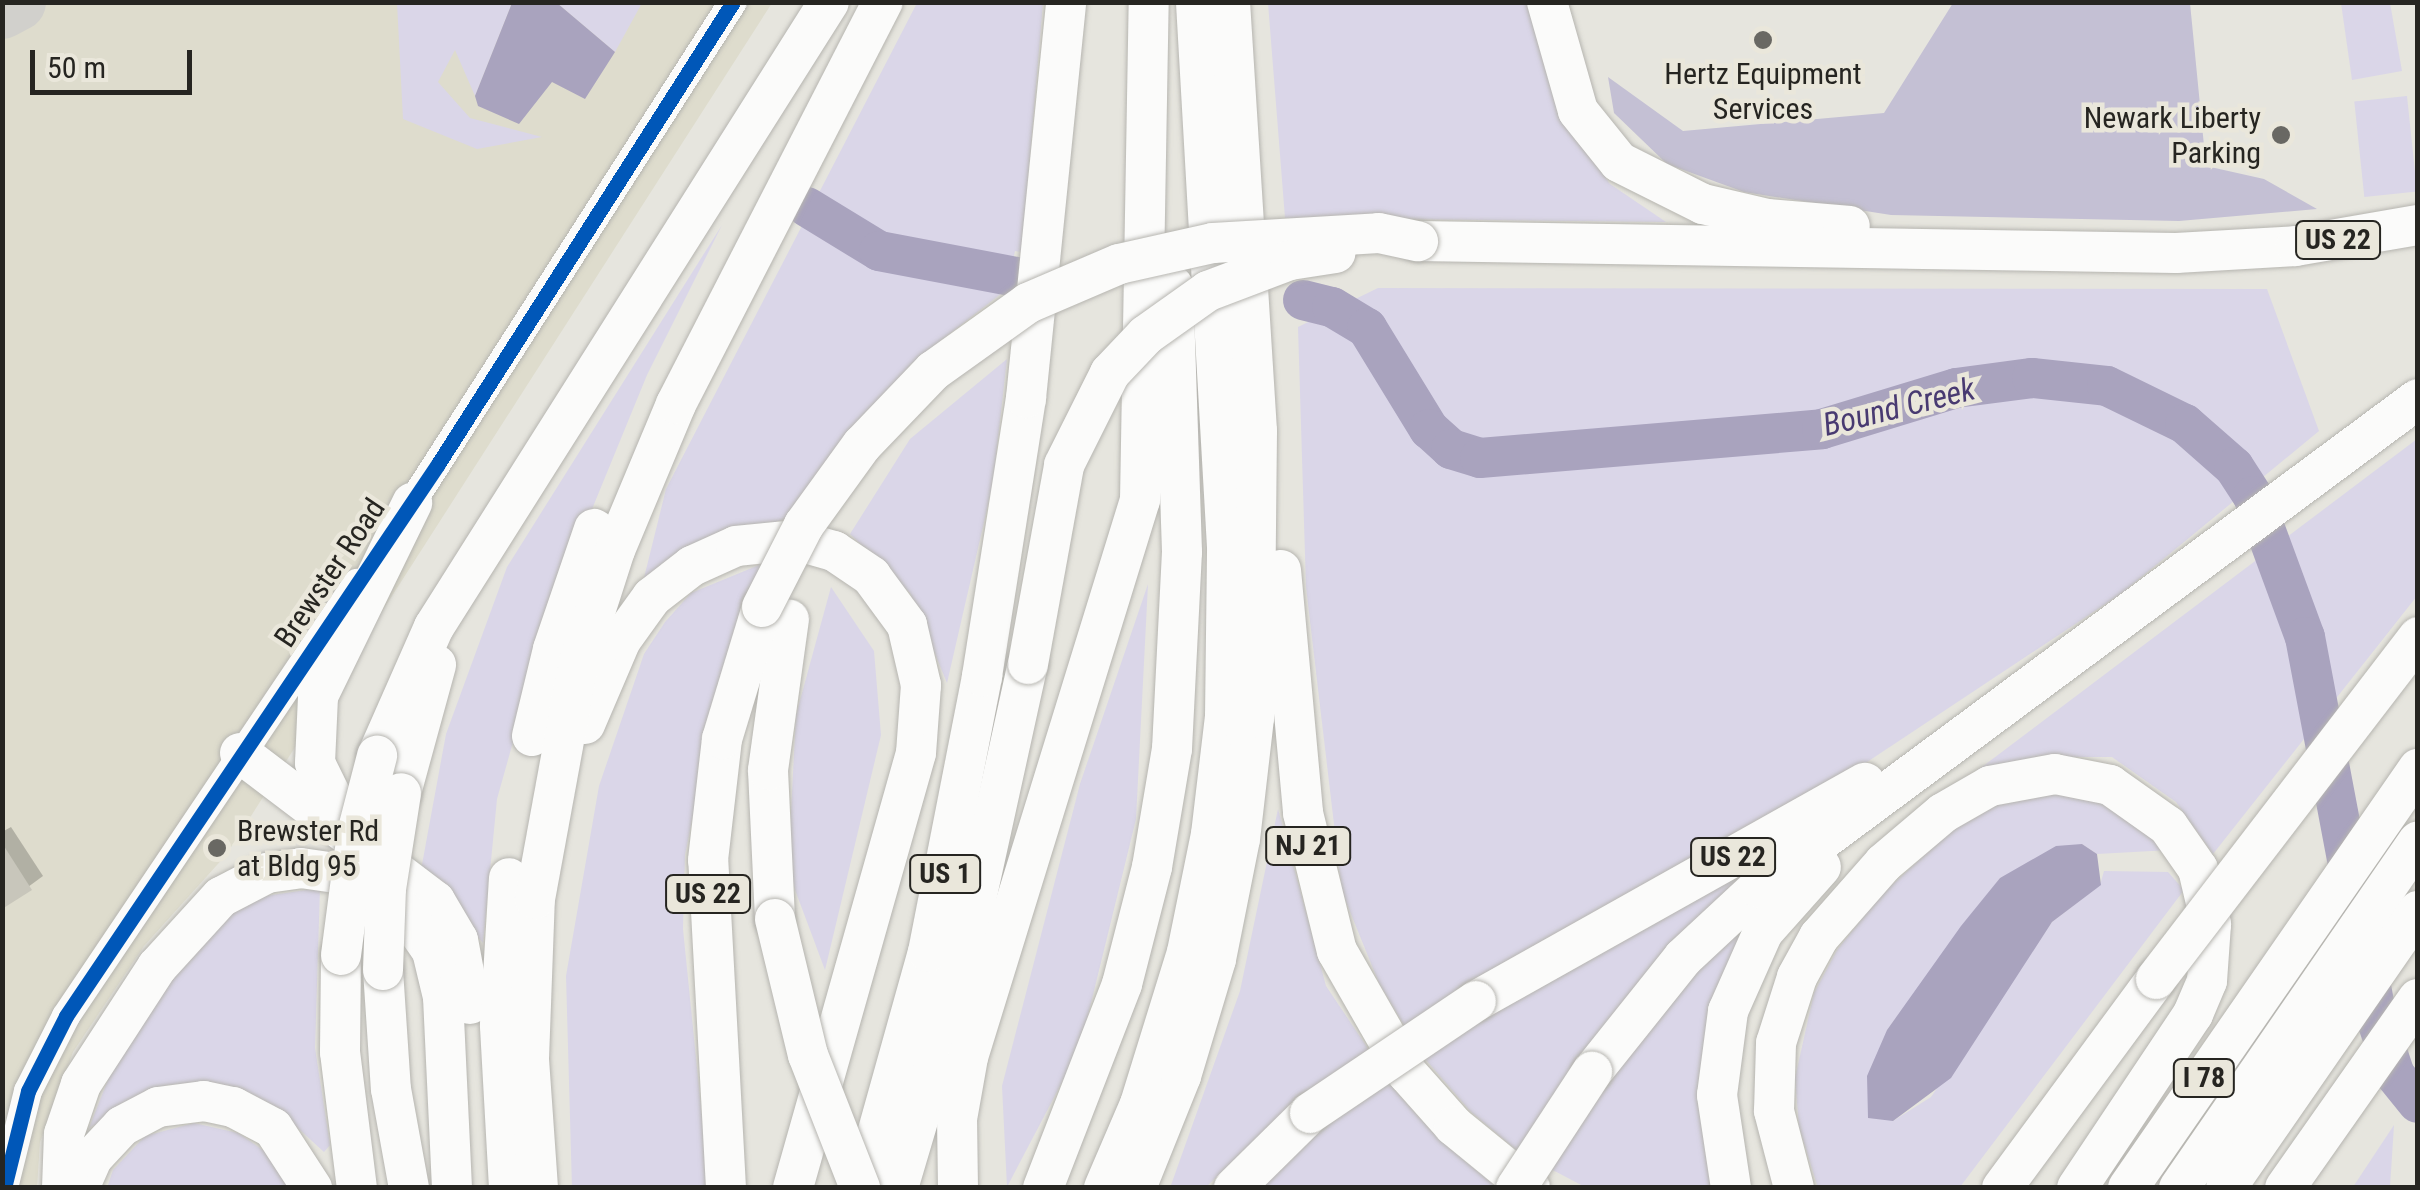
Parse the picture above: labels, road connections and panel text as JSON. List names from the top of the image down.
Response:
{
  "streets": {
    "highway": [
      "US 22",
      "NJ 21",
      "US 1",
      "I 78"
    ],
    "street": ["Brewster Road"]
  },
  "water": ["Bound Creek"],
  "places": ["Hertz Equipment Services", "Newark Liberty Parking", "Brewster Rd at Bldg 95"],
  "scale_bar": "50 m"
}
